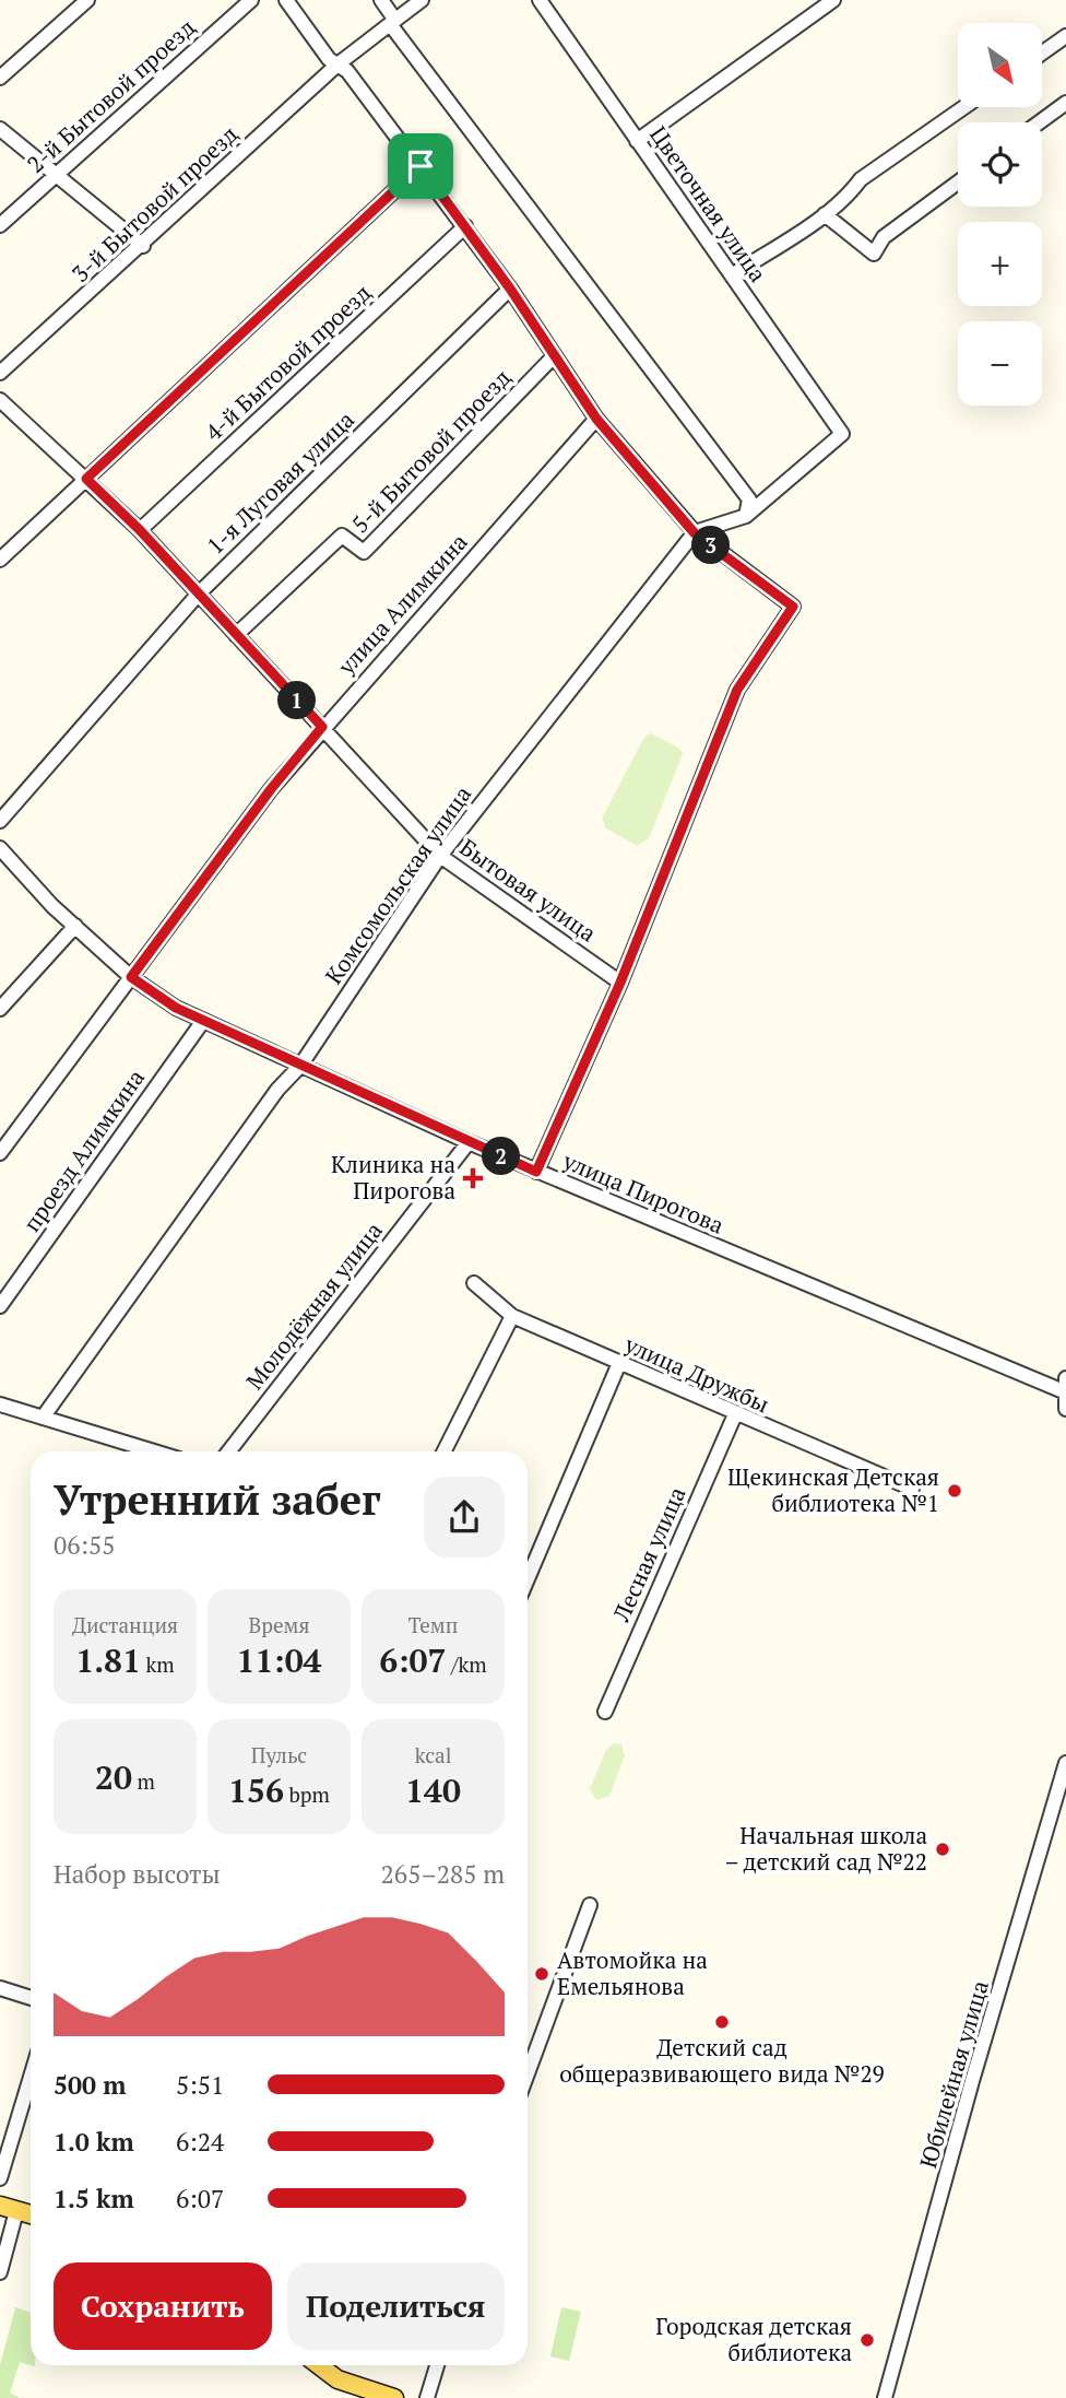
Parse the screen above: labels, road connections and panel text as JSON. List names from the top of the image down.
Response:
{
  "streets": {
    "street": [
      "2-й Бытовой проезд",
      "3-й Бытовой проезд",
      "Цветочная улица",
      "4-й Бытовой проезд",
      "5-й Бытовой проезд",
      "1-я Луговая улица",
      "улица Алимкина",
      "Комсомольская улица",
      "Бытовая улица",
      "проезд Алимкина",
      "улица Пирогова",
      "Молодёжная улица",
      "улица Дружбы",
      "Лесная улица",
      "Юбилейная улица"
    ]
  },
  "crossings": [
    ["4-й Бытовой проезд", "Бытовая улица"],
    ["5-й Бытовой проезд", "Бытовая улица"],
    ["1-я Луговая улица", "Бытовая улица"],
    ["улица Алимкина", "Бытовая улица"],
    ["улица Алимкина", "улица Пирогова"],
    ["Комсомольская улица", "Бытовая улица"],
    ["Комсомольская улица", "улица Пирогова"],
    ["проезд Алимкина", "улица Пирогова"],
    ["улица Пирогова", "Молодёжная улица"],
    ["улица Дружбы", "Лесная улица"]
  ],
  "places": {
    "health": ["Клиника на Пирогова"],
    "other": [
      "Щекинская Детская библиотека №1",
      "Начальная школа – детский сад №22",
      "Автомойка на Емельянова",
      "Детский сад общеразвивающего вида №29",
      "Городская детская библиотека"
    ]
  },
  "north": "bottom right",
  "page": {
    "map_buttons": ["+", "−"],
    "pins": ["3", "1", "2"],
    "heading": ["Утренний забег", "06:55"],
    "stats": [
      ["Дистанция", "1.81 km"],
      ["Время", "11:04"],
      ["Темп", "6:07 /km"],
      ["20 m"],
      ["Пульс", "156 bpm"],
      ["kcal", "140"]
    ],
    "chart": ["Набор высоты", "265–285 m"],
    "list": [
      {
        "name": "500 m",
        "note": "5:51"
      },
      {
        "name": "1.0 km",
        "note": "6:24"
      },
      {
        "name": "1.5 km",
        "note": "6:07"
      }
    ],
    "buttons": ["Сохранить", "Поделиться"]
  }
}
